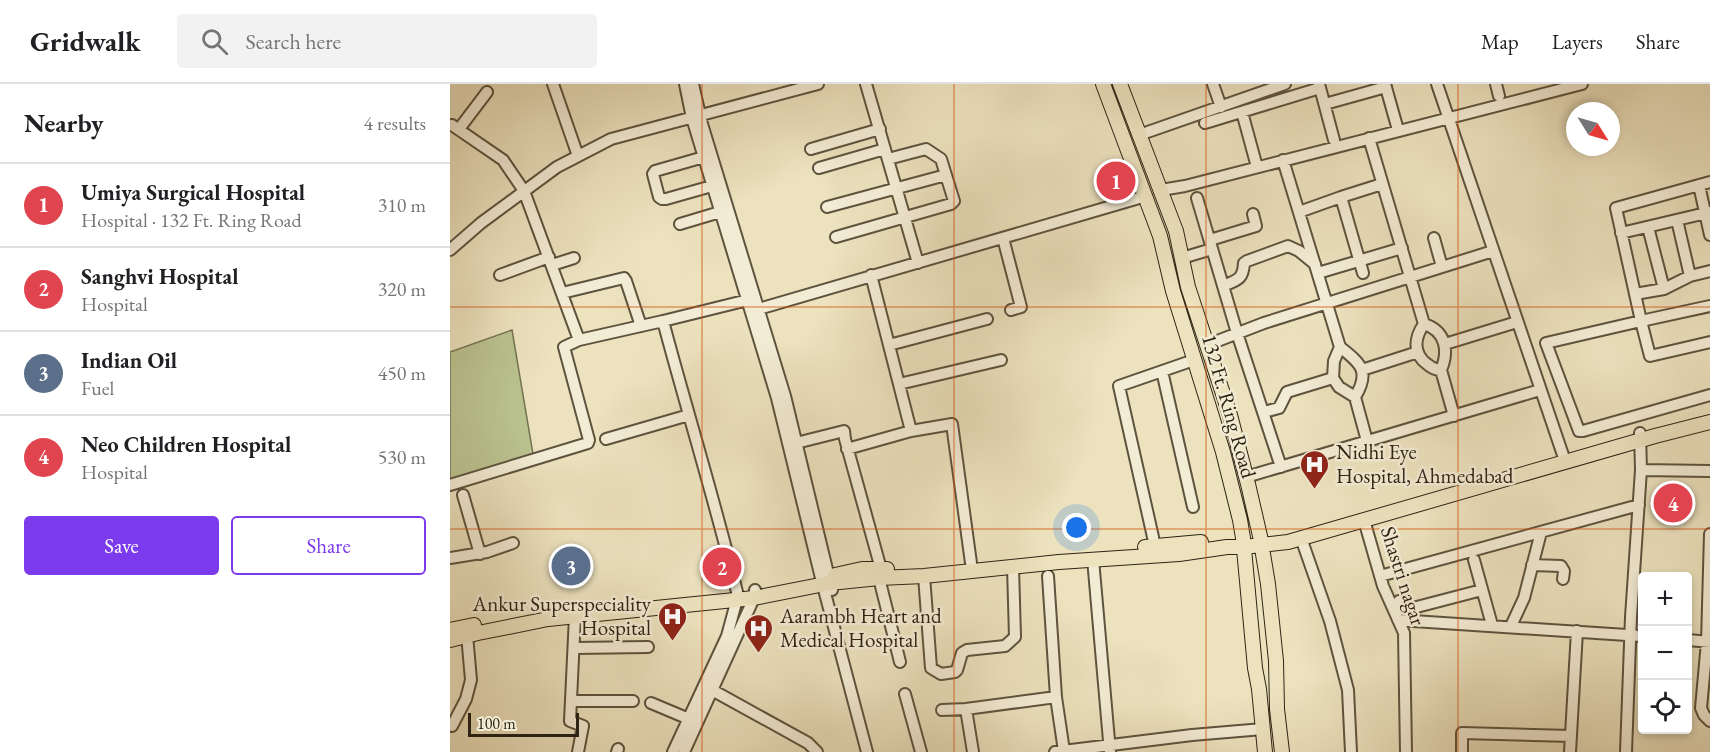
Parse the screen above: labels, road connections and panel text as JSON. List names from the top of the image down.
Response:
{
  "streets": {
    "main road": ["132 Ft. Ring Road"],
    "street": ["Shastri nagar"]
  },
  "places": {
    "hospital": ["Nidhi Eye Hospital, Ahmedabad", "Ankur Superspeciality Hospital", "Aarambh Heart and Medical Hospital"]
  },
  "scale_bar": "100 m",
  "north": "bottom right",
  "page": {
    "header": "Gridwalk",
    "search": "Search here",
    "nav": ["Map", "Layers", "Share"],
    "heading": ["Nearby", "4 results"],
    "pins": [
      "1",
      "4",
      "3",
      "2"
    ],
    "list": [
      {
        "mark": "1",
        "name": "Umiya Surgical Hospital",
        "note": "Hospital · 132 Ft. Ring Road",
        "value": "310 m"
      },
      {
        "mark": "2",
        "name": "Sanghvi Hospital",
        "note": "Hospital",
        "value": "320 m"
      },
      {
        "mark": "3",
        "name": "Indian Oil",
        "note": "Fuel",
        "value": "450 m"
      },
      {
        "mark": "4",
        "name": "Neo Children Hospital",
        "note": "Hospital",
        "value": "530 m"
      }
    ],
    "buttons": ["Save", "Share"],
    "map_buttons": ["+", "−"],
    "scale": "100 m"
  }
}
